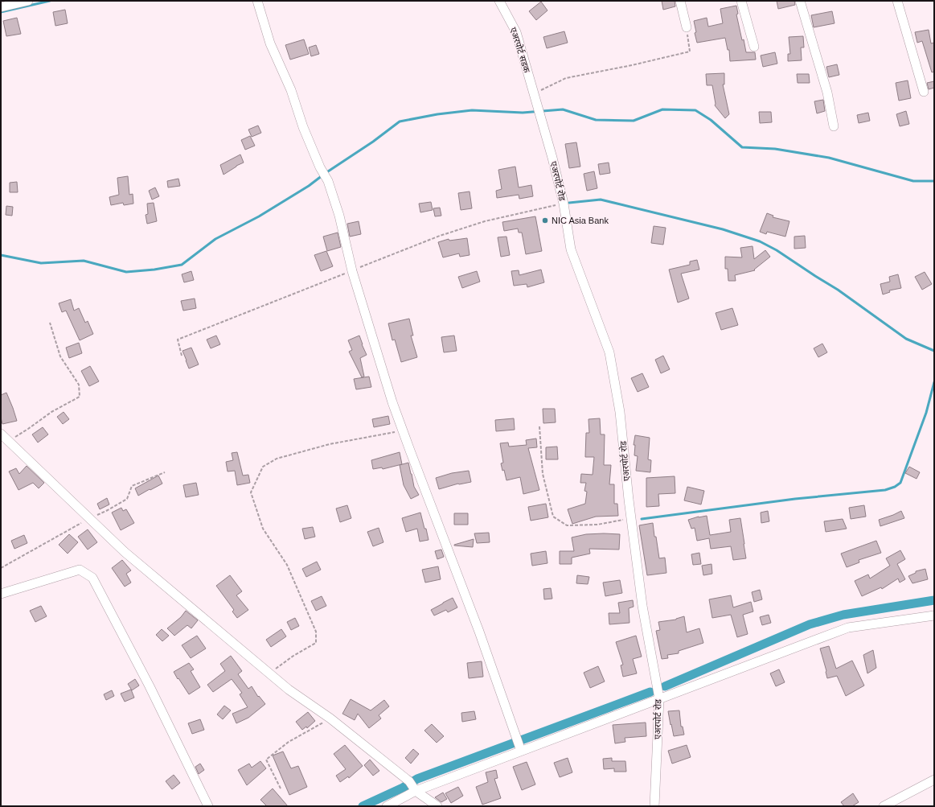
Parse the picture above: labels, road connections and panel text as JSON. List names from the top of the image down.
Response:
{
  "streets": {
    "street": ["एअरपोर्ट सडक", "एअरपोर्ट रोड"]
  },
  "crossings": [
    ["एअरपोर्ट सडक", "एअरपोर्ट रोड"]
  ],
  "places": ["NIC Asia Bank"]
}
